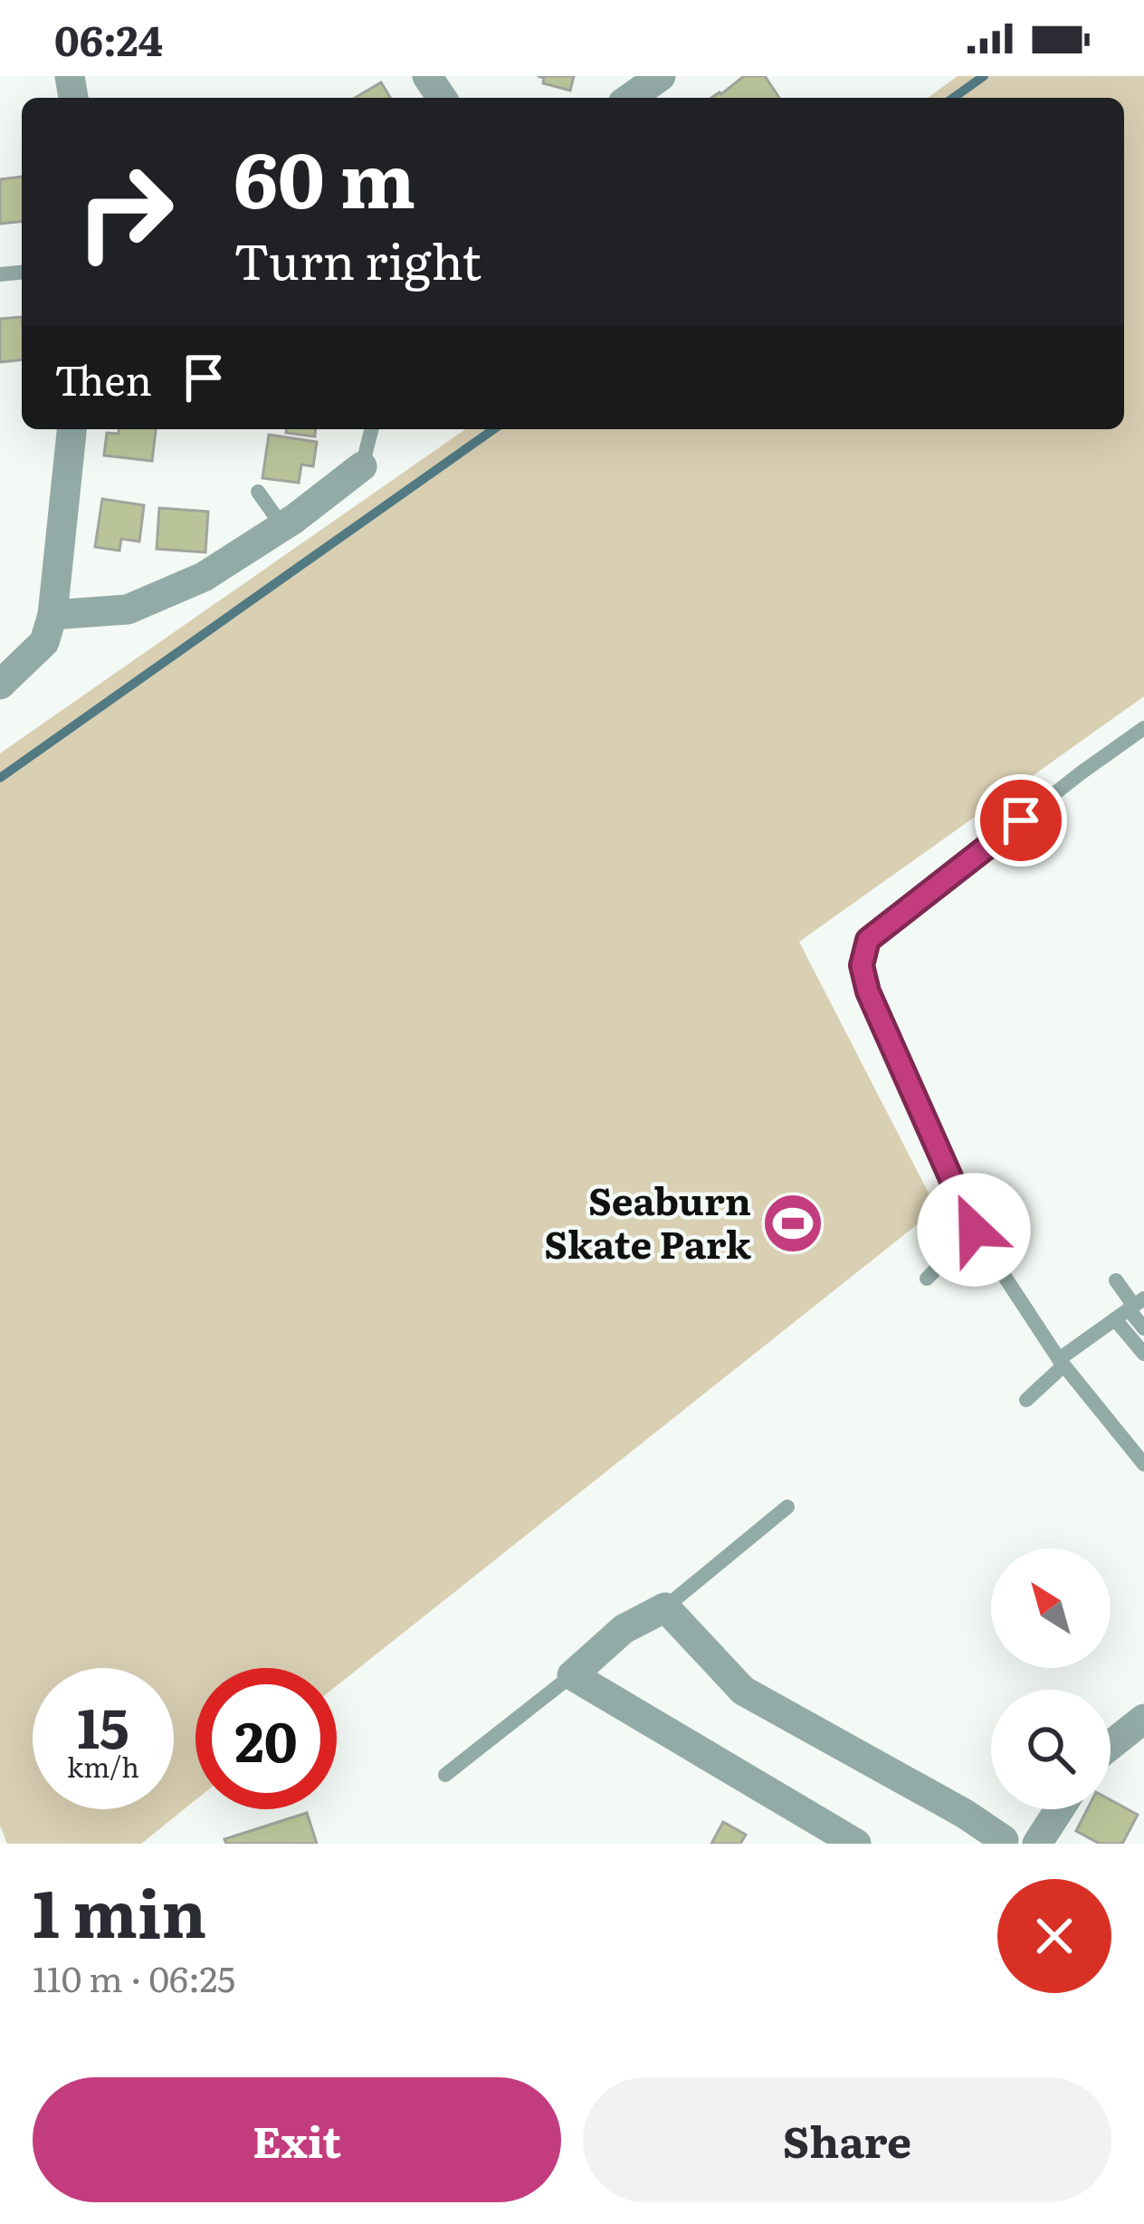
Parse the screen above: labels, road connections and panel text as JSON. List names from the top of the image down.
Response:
{
  "places": {
    "sports": ["Seaburn Skate Park"]
  },
  "north": "top left",
  "page": {
    "status": "06:24",
    "turn": ["60 m", "Turn right"],
    "then": "Then",
    "speed": "15 km/h",
    "limit": "20",
    "heading": ["1 min", "110 m · 06:25"],
    "buttons": ["Exit", "Share"]
  }
}
